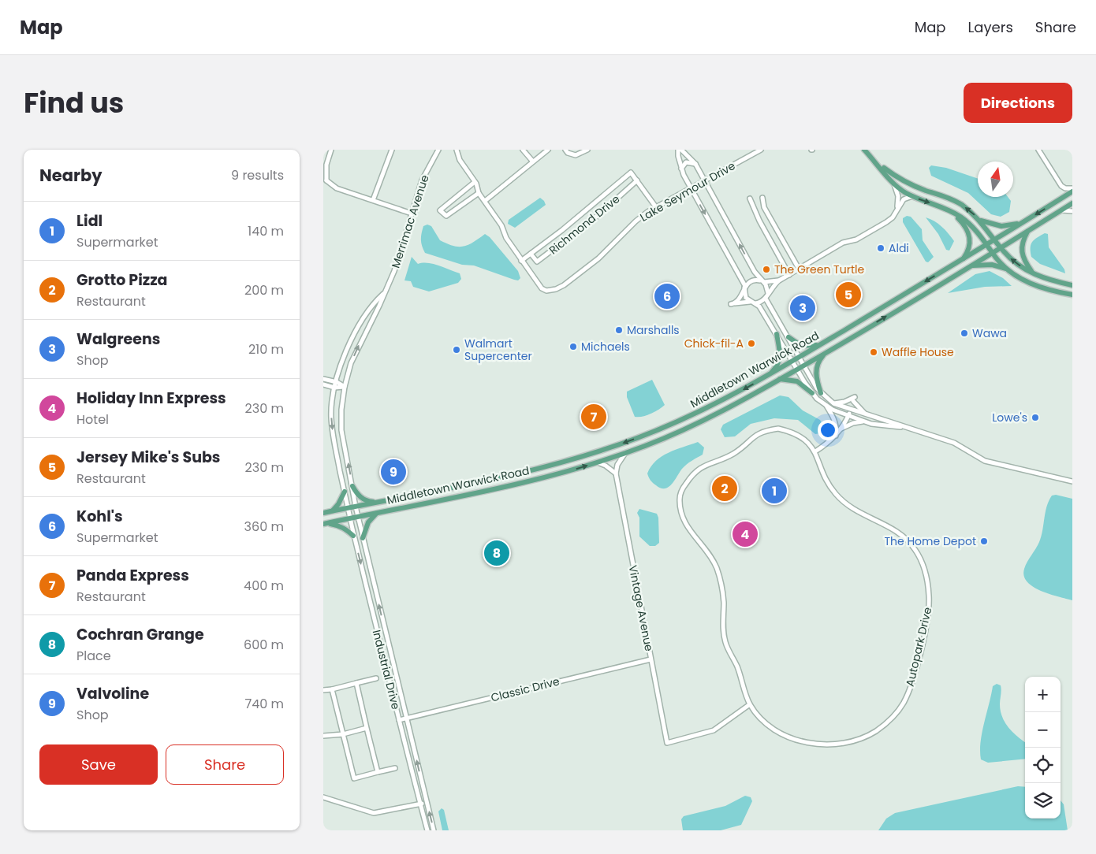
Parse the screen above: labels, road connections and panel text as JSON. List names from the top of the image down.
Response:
{
  "streets": {
    "main road": ["Middletown Warwick Road"],
    "street": [
      "Lake Seymour Drive",
      "Merrimac Avenue",
      "Richmond Drive",
      "Vintage Avenue",
      "Autopark Drive",
      "Industrial Drive",
      "Classic Drive"
    ]
  },
  "crossings": [
    ["Lake Seymour Drive", "Richmond Drive"],
    ["Merrimac Avenue", "Middletown Warwick Road"],
    ["Merrimac Avenue", "Industrial Drive"],
    ["Middletown Warwick Road", "Industrial Drive"],
    ["Vintage Avenue", "Autopark Drive"],
    ["Vintage Avenue", "Classic Drive"],
    ["Industrial Drive", "Classic Drive"]
  ],
  "places": [
    "Aldi",
    "The Green Turtle",
    "Marshalls",
    "Wawa",
    "Chick-fil-A",
    "Michaels",
    "Walmart Supercenter",
    "Waffle House",
    "Lowe's",
    "The Home Depot"
  ],
  "north": "top",
  "page": {
    "header": "Map",
    "nav": ["Map", "Layers", "Share"],
    "title": "Find us",
    "buttons": [
      "Directions",
      ["Save", "Share"]
    ],
    "heading": ["Nearby", "9 results"],
    "list": [
      {
        "mark": "1",
        "name": "Lidl",
        "note": "Supermarket",
        "value": "140 m"
      },
      {
        "mark": "2",
        "name": "Grotto Pizza",
        "note": "Restaurant",
        "value": "200 m"
      },
      {
        "mark": "3",
        "name": "Walgreens",
        "note": "Shop",
        "value": "210 m"
      },
      {
        "mark": "4",
        "name": "Holiday Inn Express",
        "note": "Hotel",
        "value": "230 m"
      },
      {
        "mark": "5",
        "name": "Jersey Mike's Subs",
        "note": "Restaurant",
        "value": "230 m"
      },
      {
        "mark": "6",
        "name": "Kohl's",
        "note": "Supermarket",
        "value": "360 m"
      },
      {
        "mark": "7",
        "name": "Panda Express",
        "note": "Restaurant",
        "value": "400 m"
      },
      {
        "mark": "8",
        "name": "Cochran Grange",
        "note": "Place",
        "value": "600 m"
      },
      {
        "mark": "9",
        "name": "Valvoline",
        "note": "Shop",
        "value": "740 m"
      }
    ],
    "pins": [
      "5",
      "6",
      "3",
      "7",
      "9",
      "2",
      "1",
      "4",
      "8"
    ],
    "map_buttons": ["+", "−"]
  }
}
